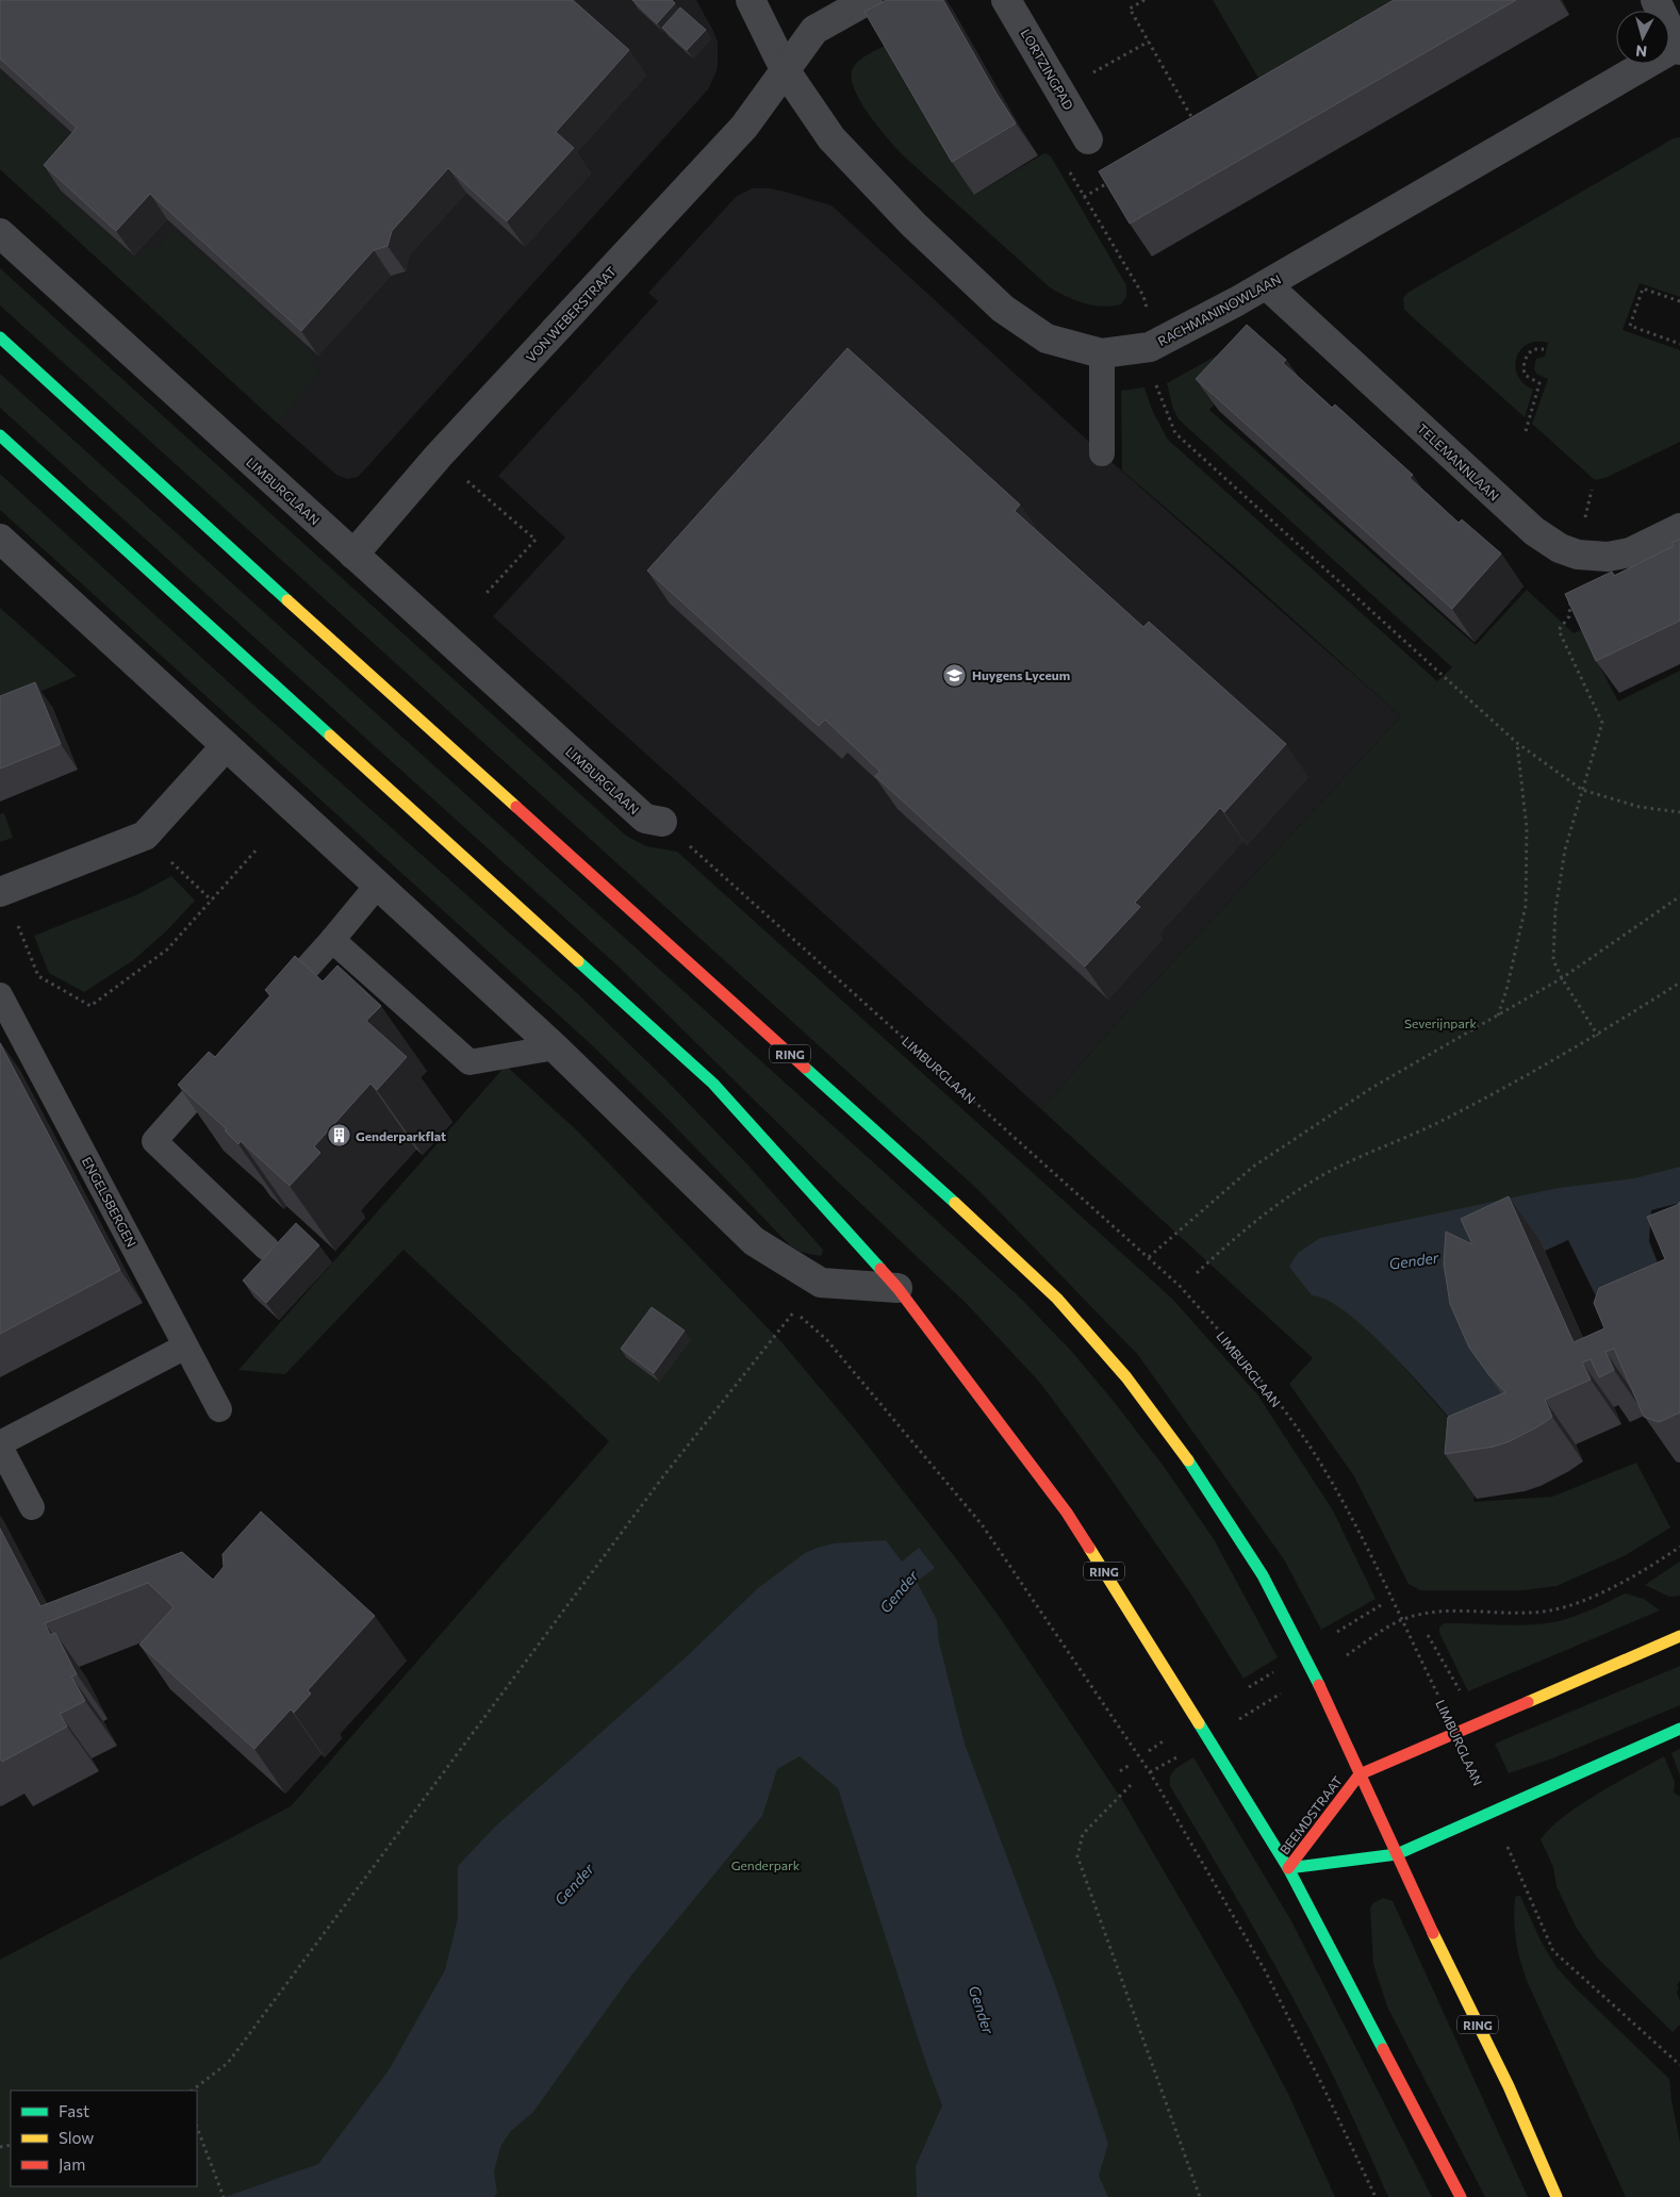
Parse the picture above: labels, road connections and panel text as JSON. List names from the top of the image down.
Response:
{
  "streets": {
    "main road": ["RING", "BEEMDSTRAAT"],
    "street": [
      "LORTZINGPAD",
      "RACHMANINOWLAAN",
      "VON WEBERSTRAAT",
      "TELEMANNLAAN",
      "LIMBURGLAAN"
    ],
    "lane": ["ENGELSBERGEN"]
  },
  "crossings": [
    ["RACHMANINOWLAAN", "VON WEBERSTRAAT"],
    ["RACHMANINOWLAAN", "TELEMANNLAAN"],
    ["VON WEBERSTRAAT", "LIMBURGLAAN"],
    ["LIMBURGLAAN", "BEEMDSTRAAT"],
    ["RING", "BEEMDSTRAAT"]
  ],
  "water": ["Gender"],
  "parks": ["Severijnpark", "Genderpark"],
  "places": {
    "school or university": ["Huygens Lyceum"],
    "building": ["Genderparkflat"]
  },
  "legend": ["Fast", "Slow", "Jam"],
  "north": "bottom"
}
